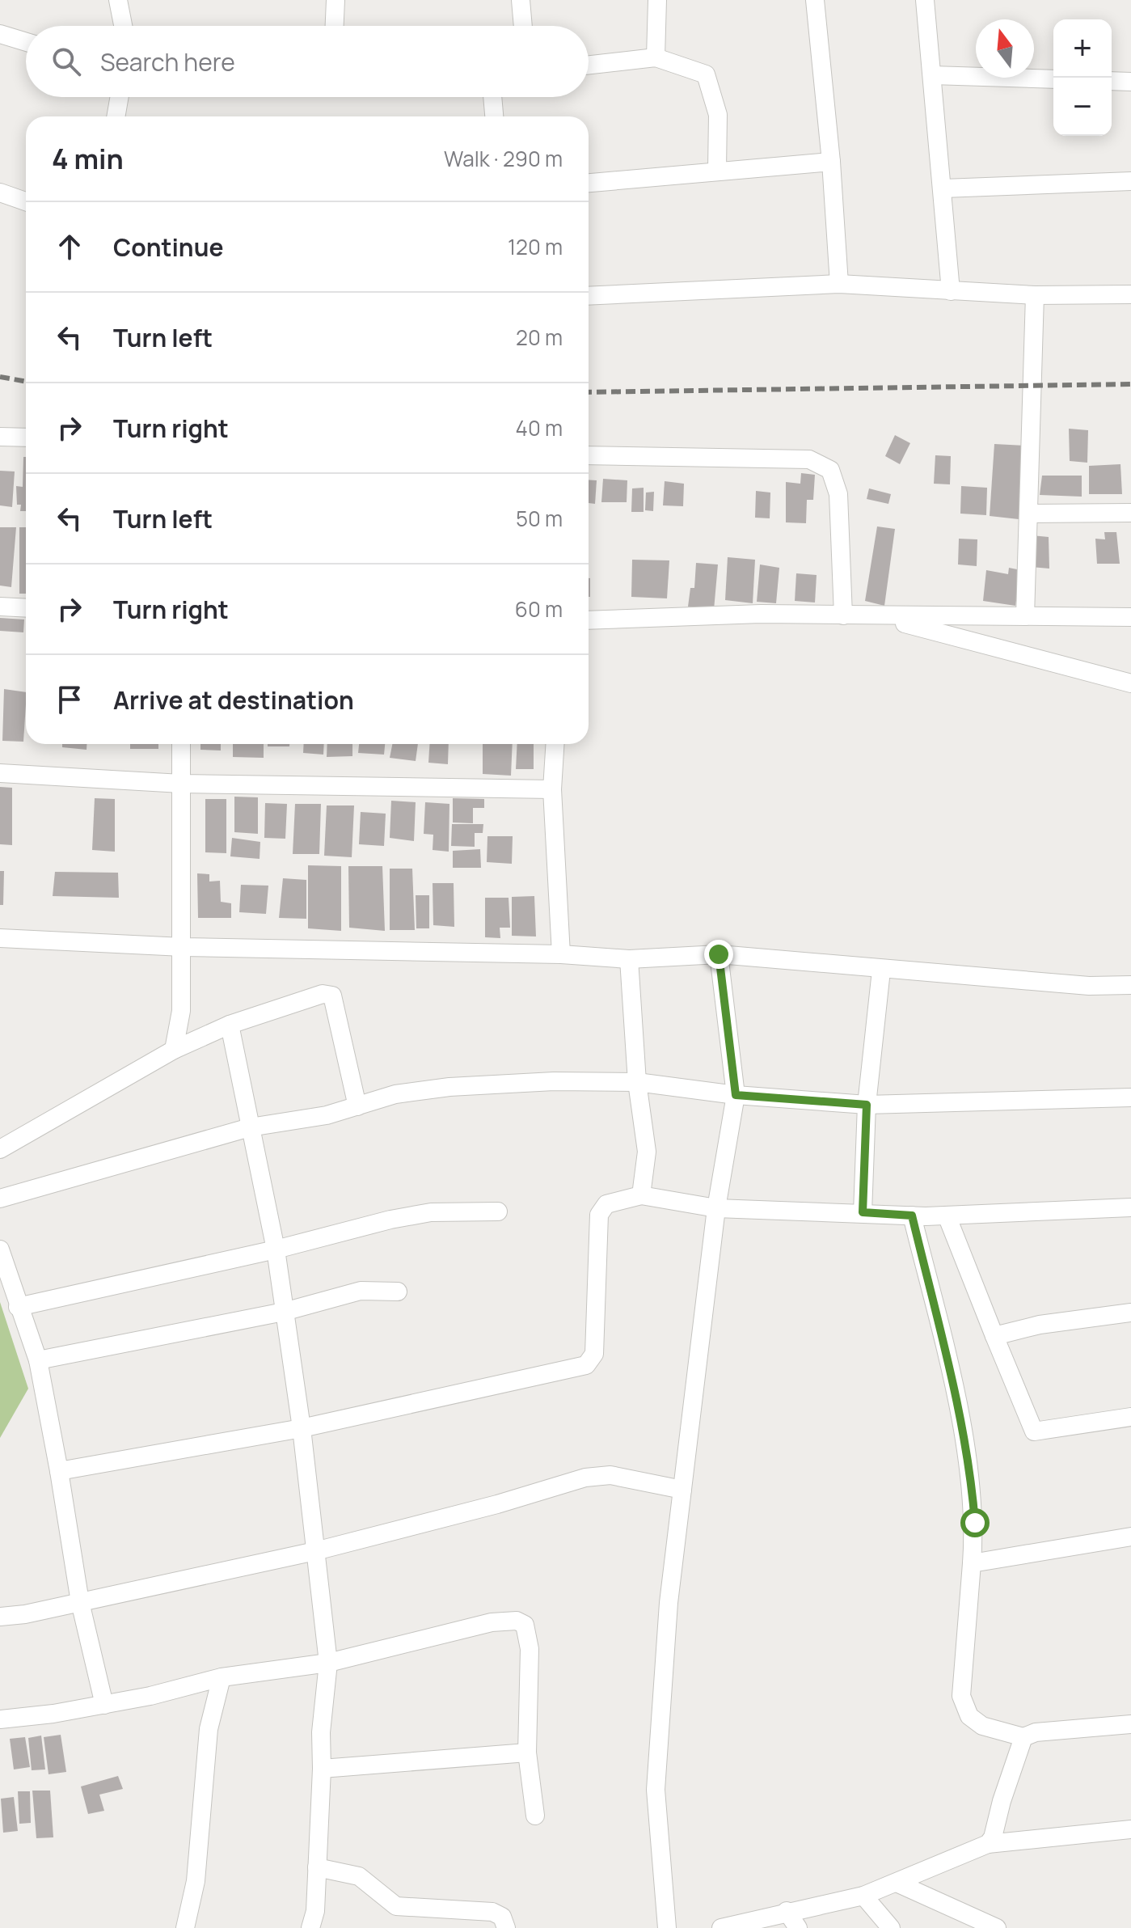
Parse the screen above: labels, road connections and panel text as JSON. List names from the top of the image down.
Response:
{
  "north": "top",
  "page": {
    "map_buttons": ["+", "−"],
    "search": "Search here",
    "heading": ["4 min", "Walk · 290 m"],
    "list": [
      ["Continue", "120 m"],
      ["Turn left", "20 m"],
      ["Turn right", "40 m"],
      ["Turn left", "50 m"],
      ["Turn right", "60 m"],
      "Arrive at destination"
    ]
  }
}
